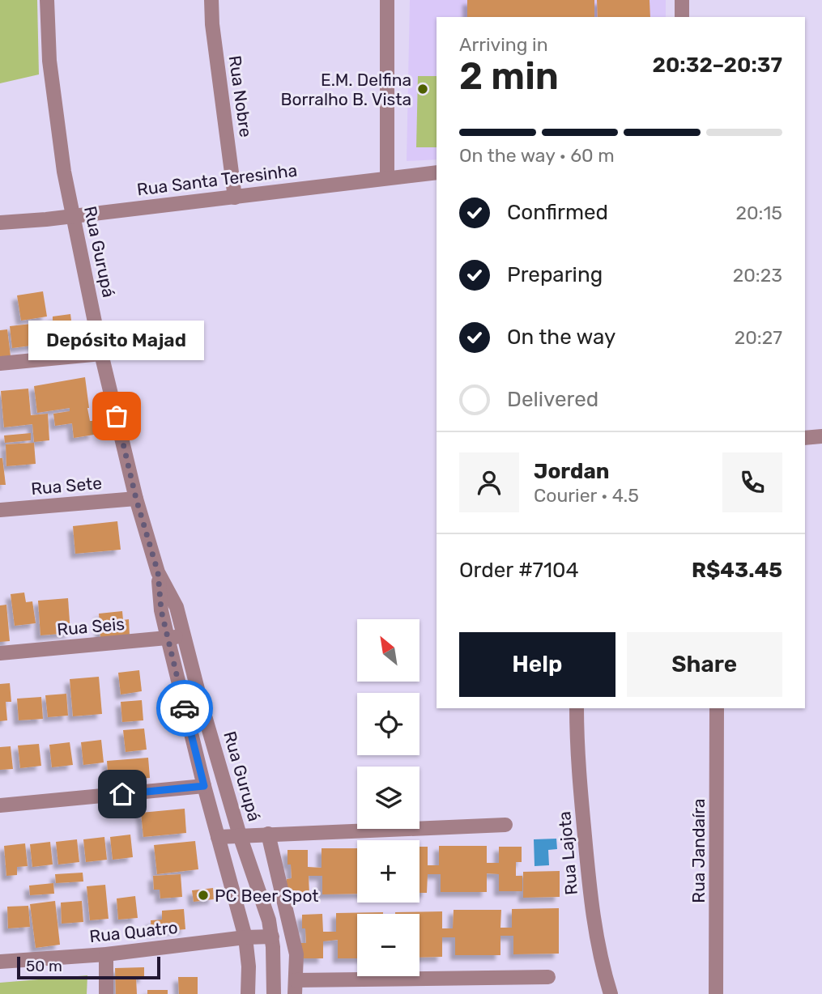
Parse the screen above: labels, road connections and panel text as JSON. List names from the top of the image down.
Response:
{
  "streets": {
    "street": [
      "Rua Nobre",
      "Rua Santa Teresinha",
      "Rua Gurupá",
      "Rua Sete",
      "Rua Seis",
      "Rua Jandaíra",
      "Rua Lajota",
      "Rua Quatro"
    ]
  },
  "crossings": [
    ["Rua Nobre", "Rua Santa Teresinha"],
    ["Rua Santa Teresinha", "Rua Gurupá"],
    ["Rua Gurupá", "Rua Sete"],
    ["Rua Gurupá", "Rua Seis"],
    ["Rua Gurupá", "Rua Quatro"]
  ],
  "places": ["E.M. Delfina Borralho B. Vista", "Depósito Majad", "PC Beer Spot"],
  "scale_bar": "50 m",
  "north": "top left",
  "page": {
    "heading": ["2 min", "Arriving in", "20:32–20:37"],
    "panel": [
      "Jordan",
      "Courier · 4.5",
      "Order #7104",
      "R$43.45"
    ],
    "bar": "On the way · 60 m",
    "list": [
      ["Confirmed", "20:15"],
      ["Preparing", "20:23"],
      ["On the way", "20:27"],
      "Delivered"
    ],
    "bubble": "Depósito Majad",
    "map_buttons": ["+", "−"],
    "buttons": ["Help", "Share"],
    "scale": "50 m"
  }
}
